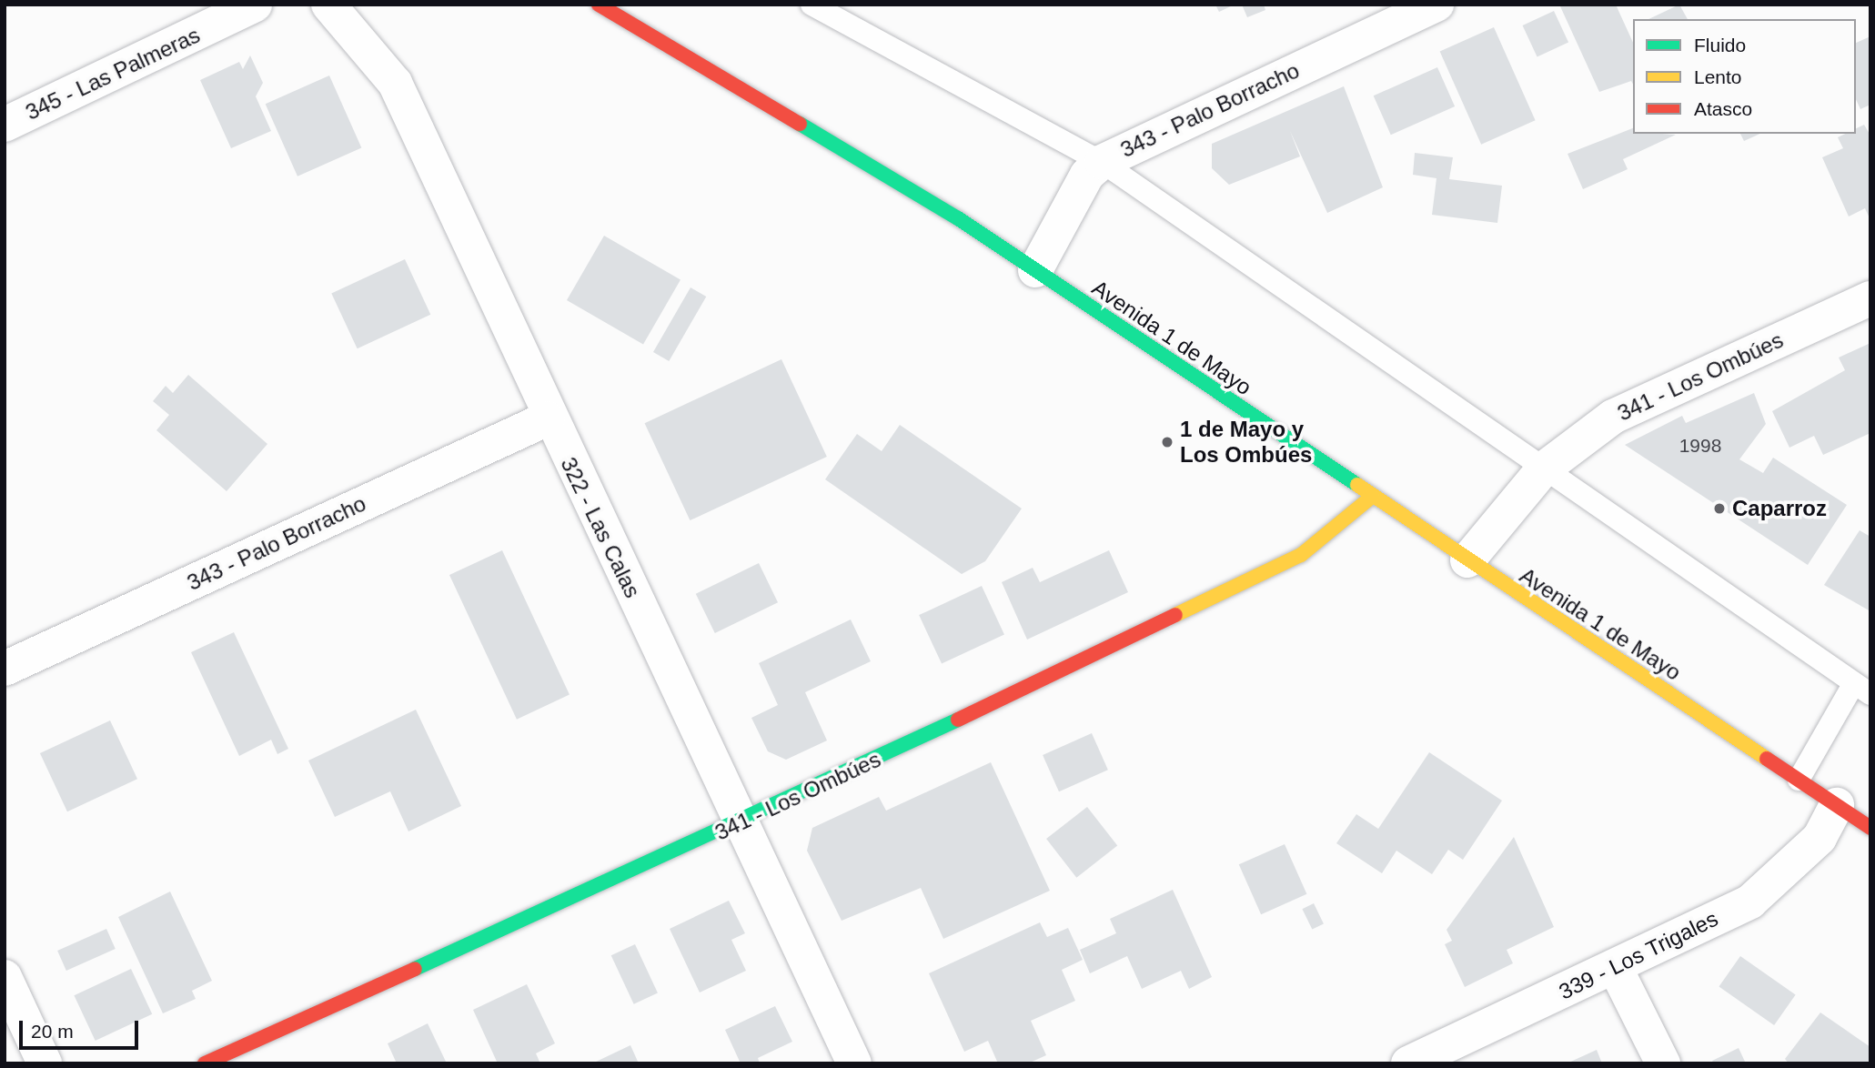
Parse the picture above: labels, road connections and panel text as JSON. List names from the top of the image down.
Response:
{
  "streets": {
    "main road": ["Avenida 1 de Mayo", "341 - Los Ombúes"],
    "street": [
      "345 - Las Palmeras",
      "343 - Palo Borracho",
      "322 - Las Calas",
      "339 - Los Trigales"
    ]
  },
  "crossings": [
    ["343 - Palo Borracho", "Avenida 1 de Mayo"],
    ["343 - Palo Borracho", "322 - Las Calas"],
    ["Avenida 1 de Mayo", "341 - Los Ombúes"],
    ["Avenida 1 de Mayo", "339 - Los Trigales"],
    ["341 - Los Ombúes", "322 - Las Calas"]
  ],
  "places": ["1 de Mayo y Los Ombúes", "Caparroz"],
  "house_numbers": ["1998"],
  "legend": ["Fluido", "Lento", "Atasco"],
  "scale_bar": "20 m"
}
